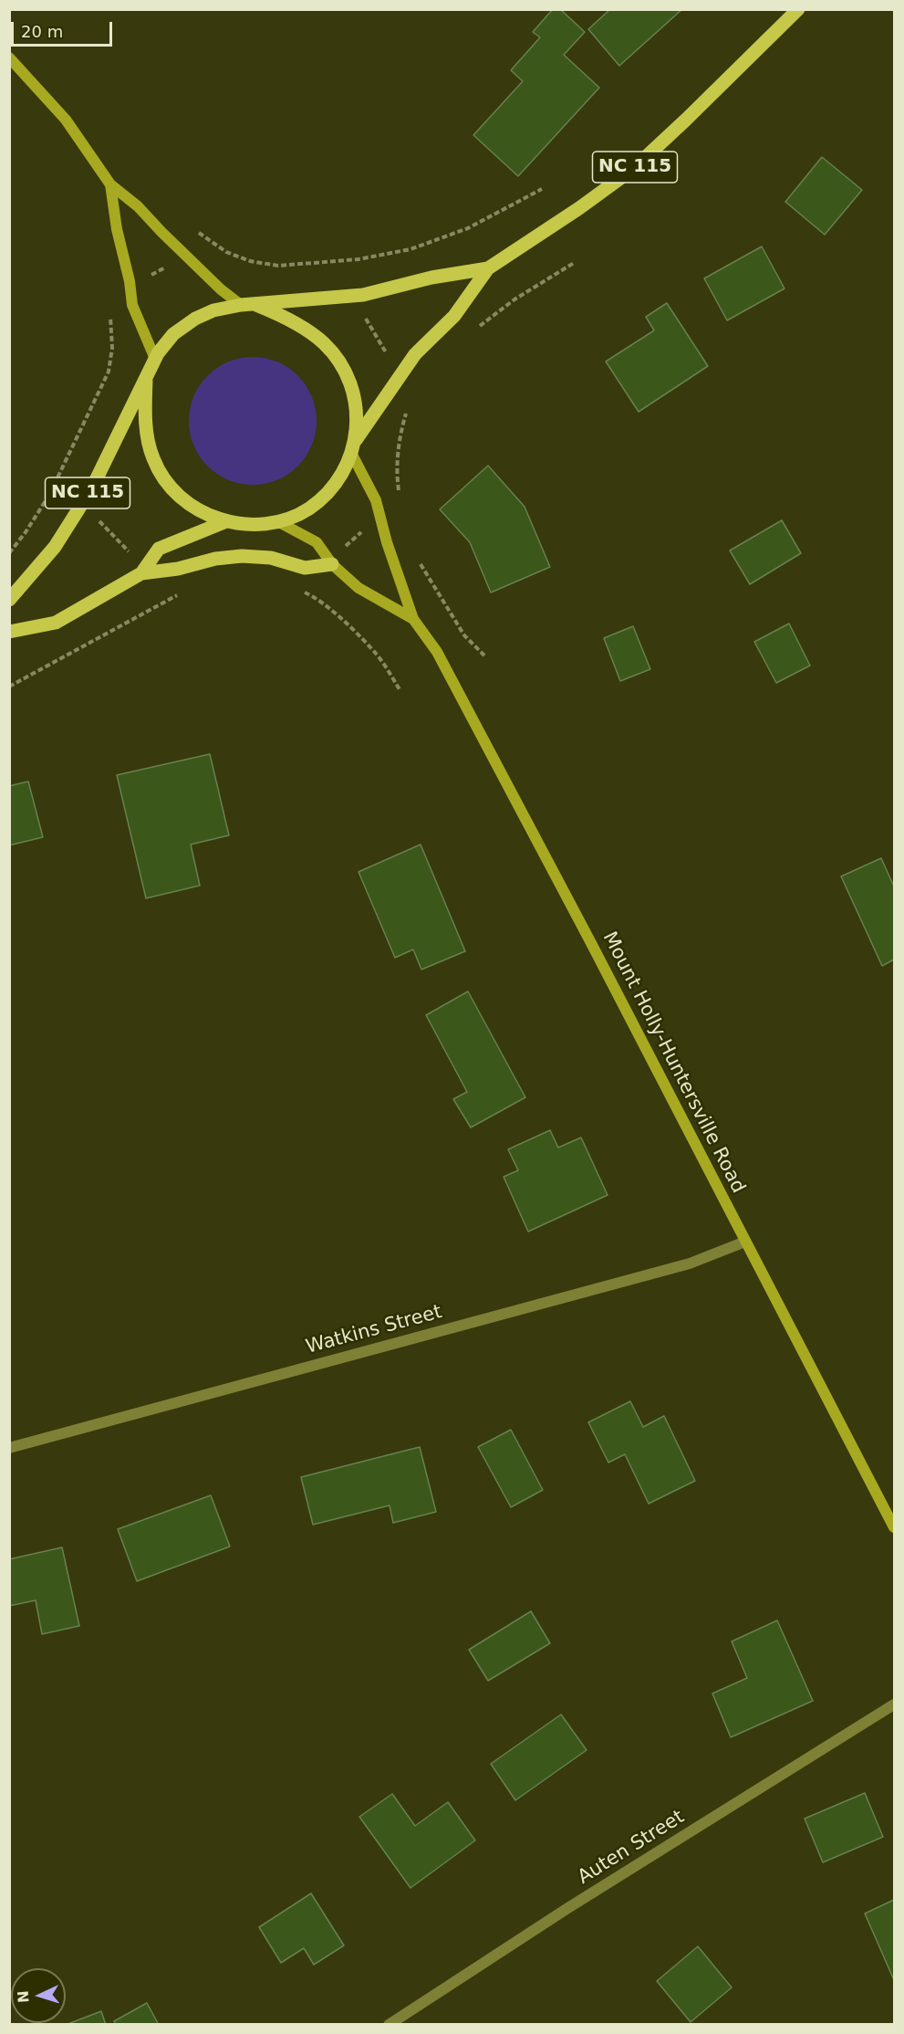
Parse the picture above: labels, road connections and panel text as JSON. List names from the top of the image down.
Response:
{
  "streets": {
    "main road": ["NC 115", "Mount Holly-Huntersville Road"],
    "street": ["Watkins Street", "Auten Street"]
  },
  "crossings": [
    ["NC 115", "Mount Holly-Huntersville Road"],
    ["Mount Holly-Huntersville Road", "Watkins Street"]
  ],
  "scale_bar": "20 m",
  "north": "left"
}
